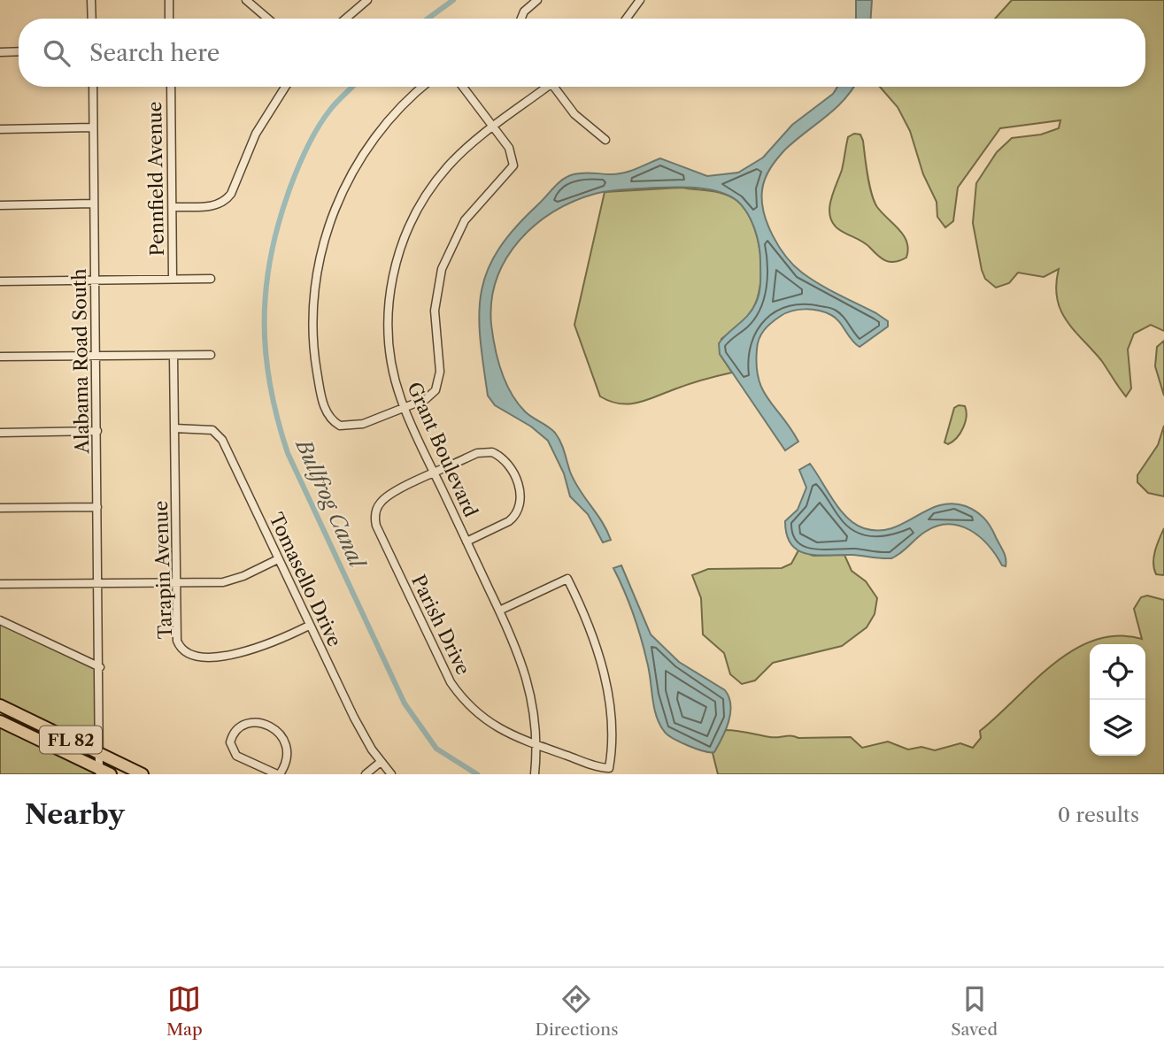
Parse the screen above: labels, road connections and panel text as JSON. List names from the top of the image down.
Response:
{
  "streets": {
    "highway": ["FL 82"],
    "street": [
      "Pennfield Avenue",
      "Alabama Road South",
      "Grant Boulevard",
      "Tarapin Avenue",
      "Tomasello Drive",
      "Parish Drive"
    ]
  },
  "crossings": [
    ["Alabama Road South", "FL 82"],
    ["Grant Boulevard", "Parish Drive"],
    ["Tarapin Avenue", "Tomasello Drive"]
  ],
  "water": ["Bullfrog Canal"],
  "page": {
    "search": "Search here",
    "heading": ["Nearby", "0 results"],
    "nav": ["Map", "Directions", "Saved"]
  }
}
